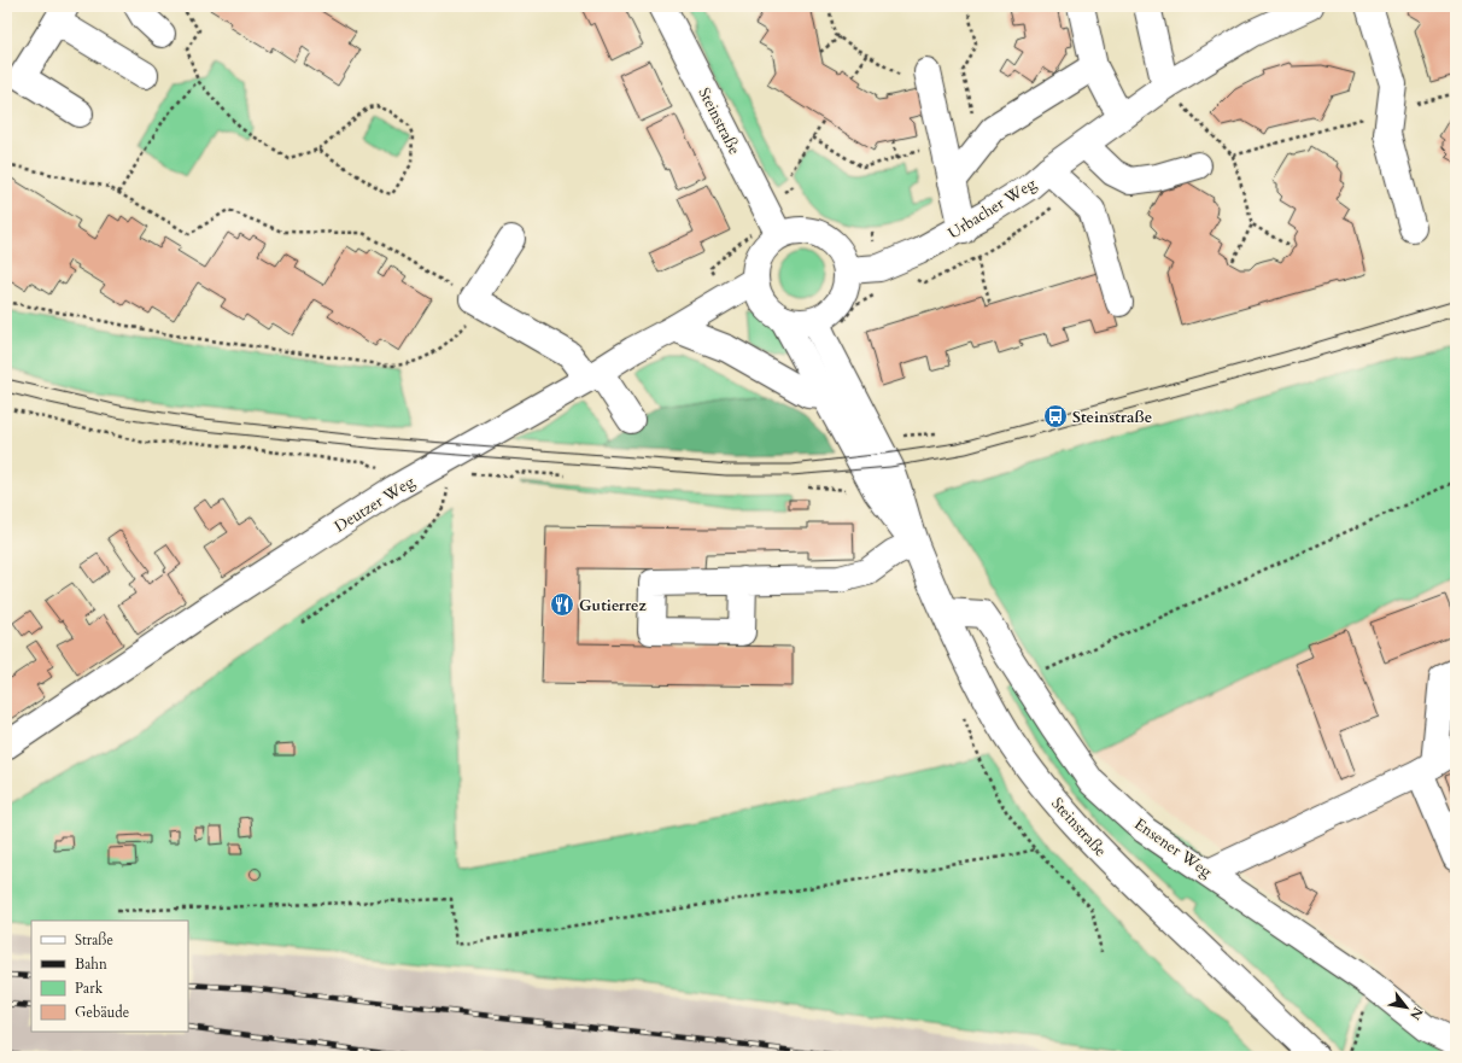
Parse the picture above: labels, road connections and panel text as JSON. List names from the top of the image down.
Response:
{
  "streets": {
    "street": [
      "Steinstraße",
      "Urbacher Weg",
      "Deutzer Weg",
      "Ensener Weg"
    ]
  },
  "crossings": [
    ["Steinstraße", "Urbacher Weg"],
    ["Steinstraße", "Deutzer Weg"],
    ["Steinstraße", "Ensener Weg"],
    ["Urbacher Weg", "Deutzer Weg"]
  ],
  "places": {
    "bus stop": ["Steinstraße"],
    "restaurant": ["Gutierrez"]
  },
  "legend": [
    "Straße",
    "Bahn",
    "Park",
    "Gebäude"
  ],
  "north": "bottom right"
}
